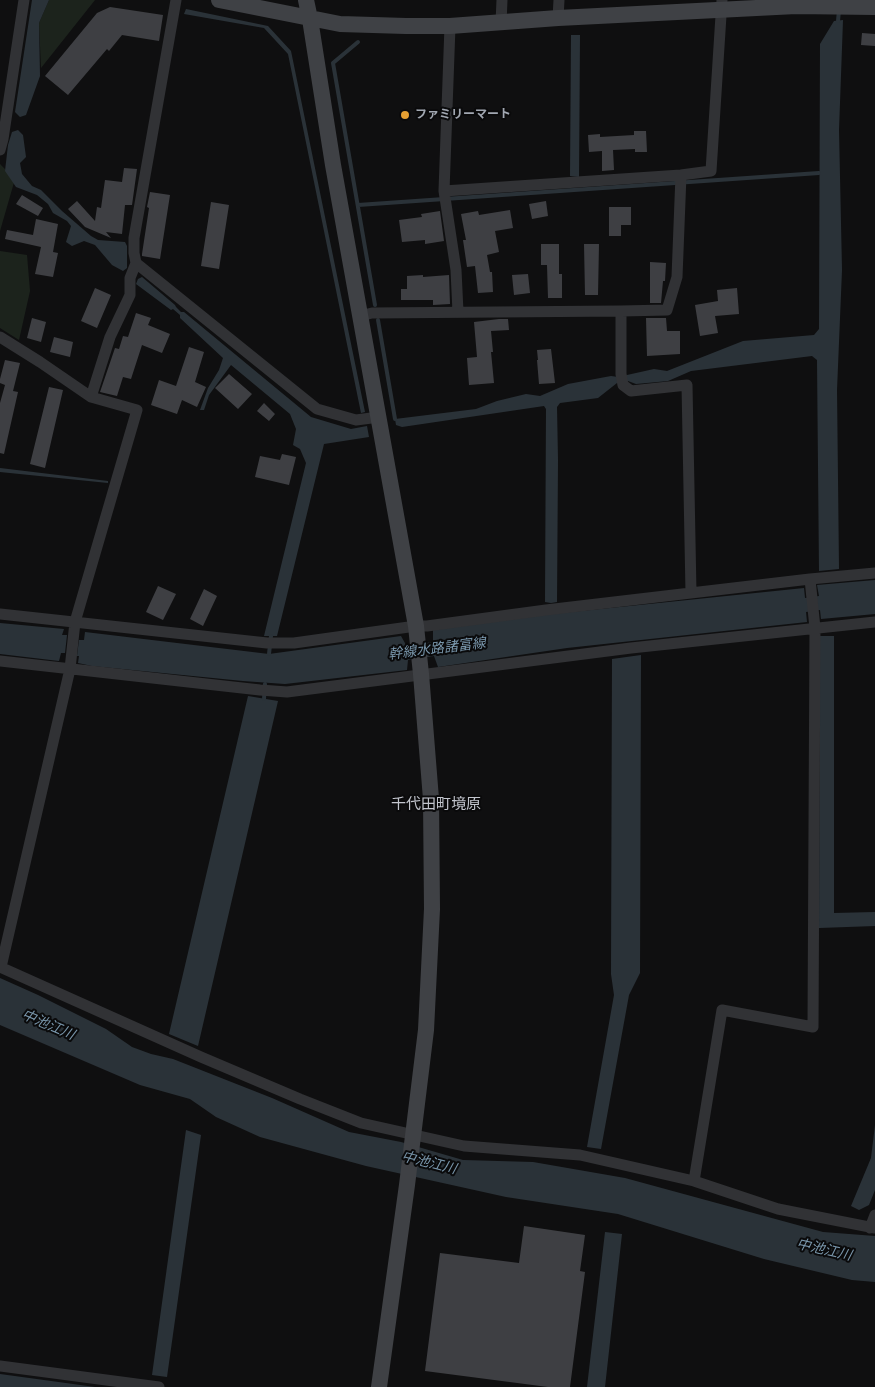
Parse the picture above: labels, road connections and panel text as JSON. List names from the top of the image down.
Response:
{
  "districts": ["千代田町境原"],
  "water": ["幹線水路諸富線", "中池江川"],
  "places": ["ファミリーマート"]
}
